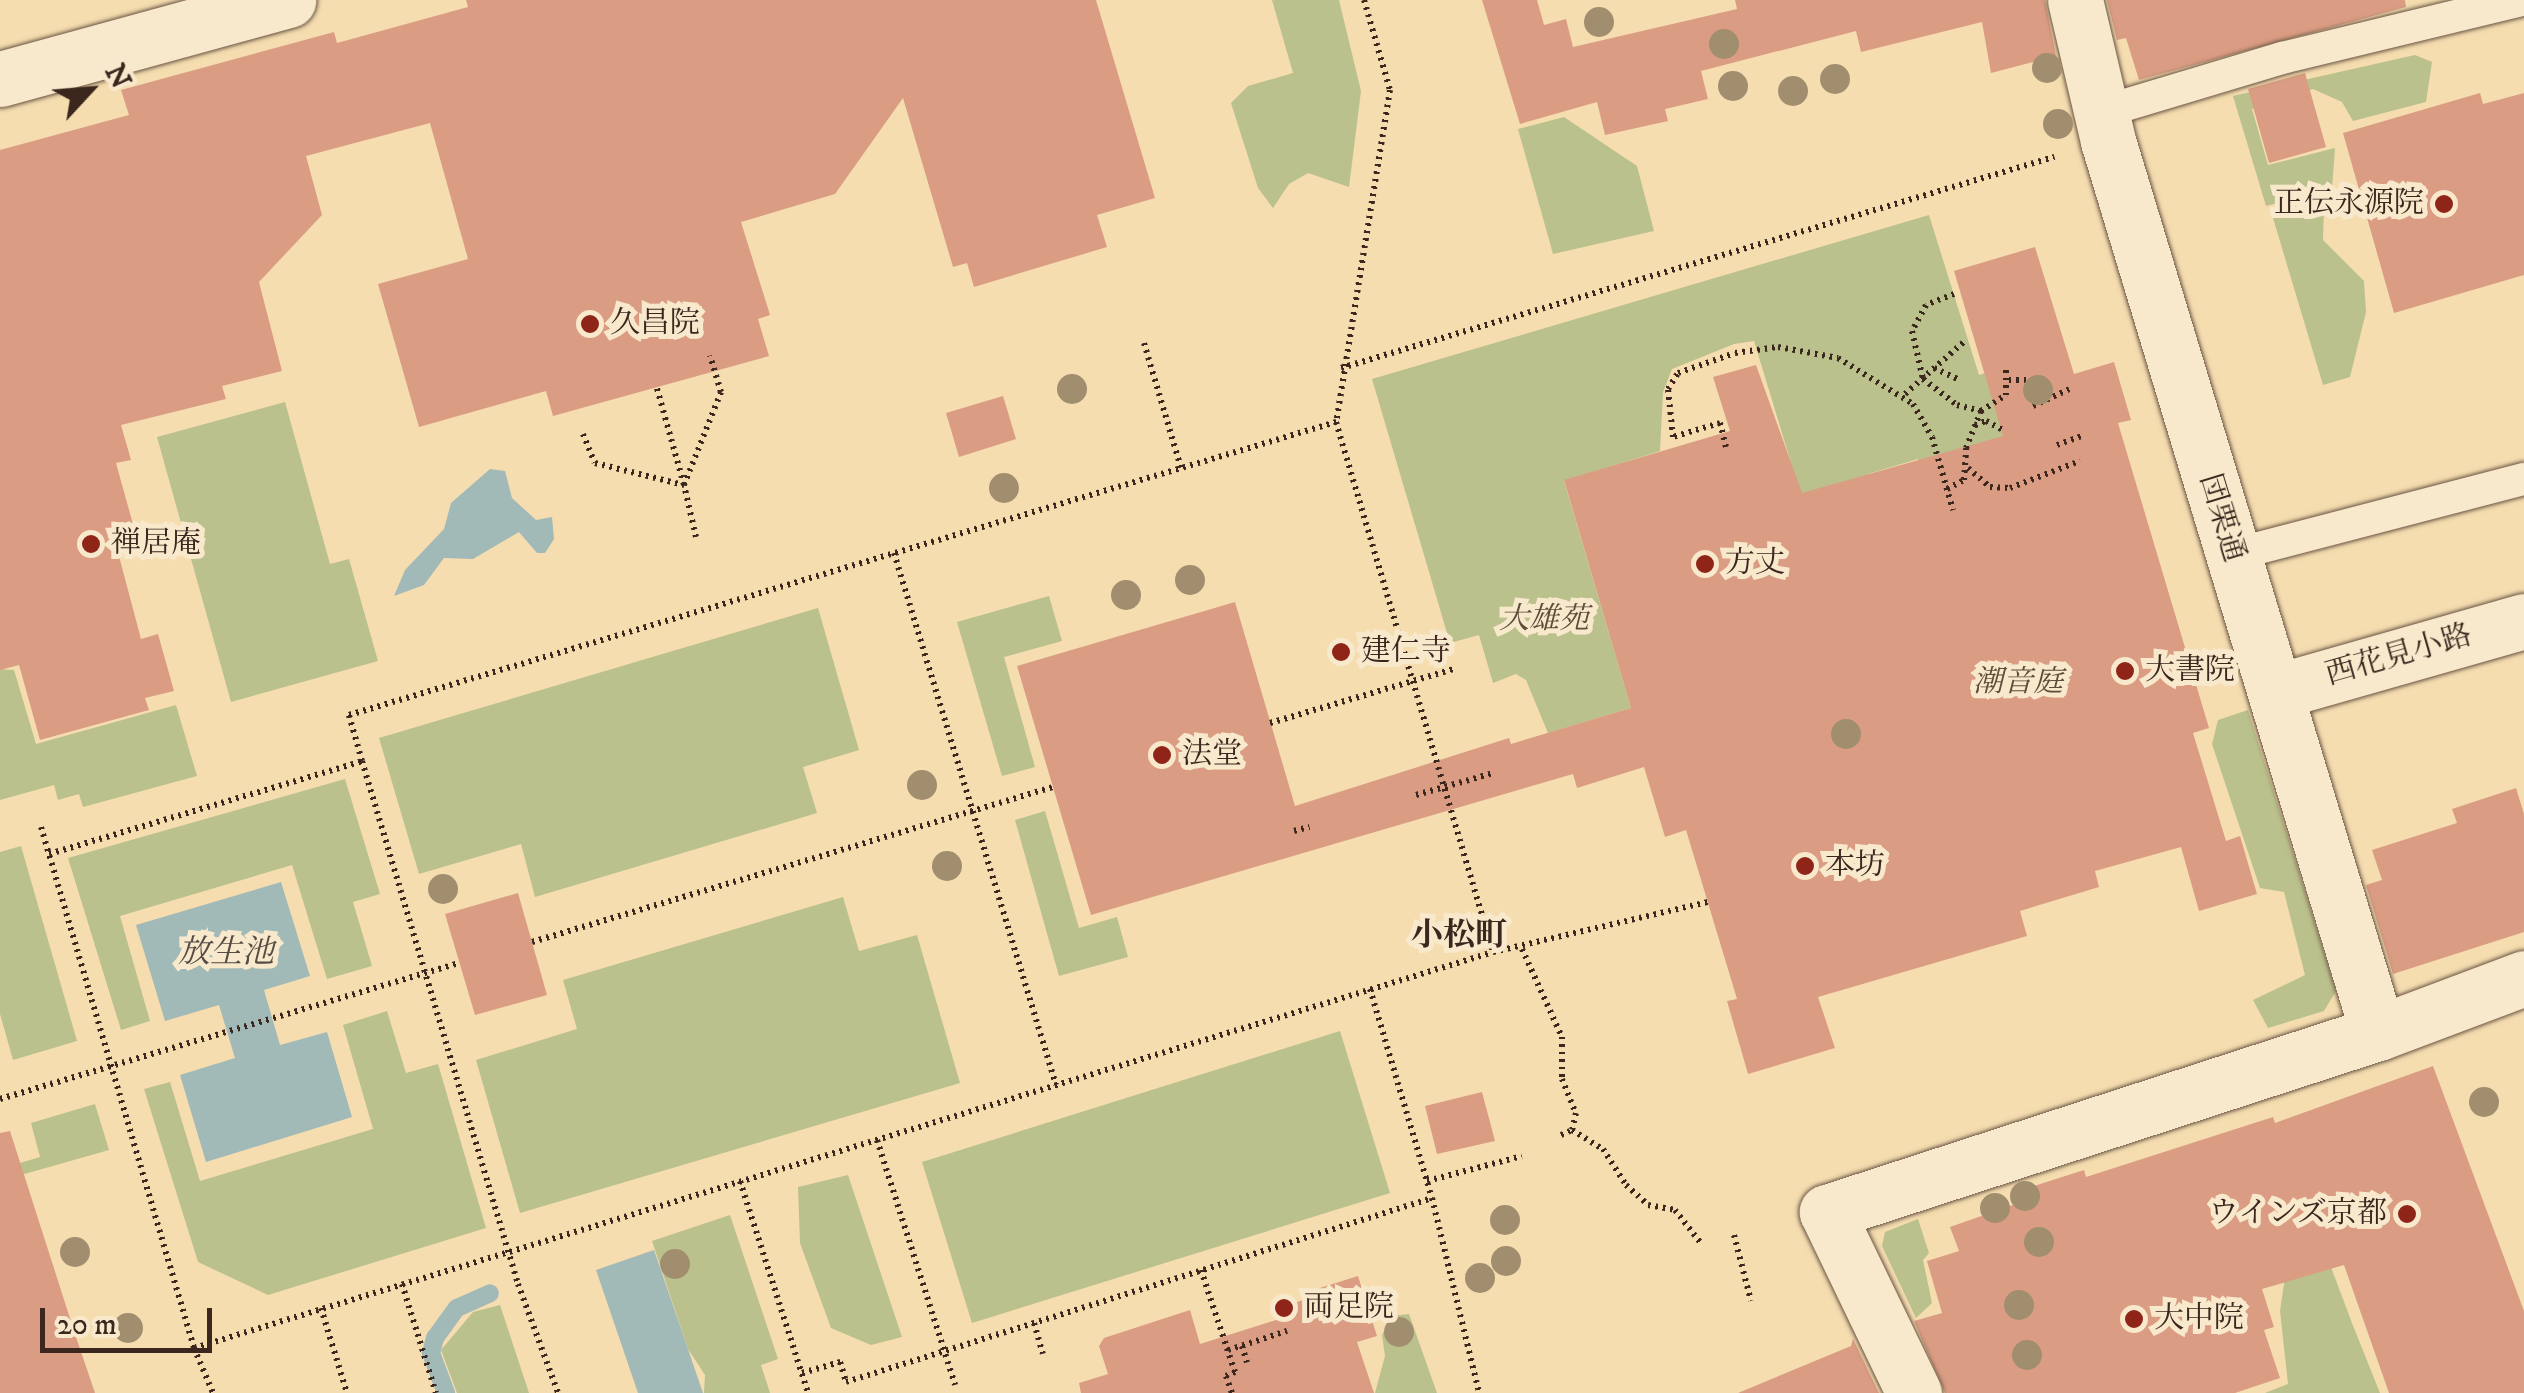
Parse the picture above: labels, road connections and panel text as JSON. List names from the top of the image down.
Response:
{
  "streets": {
    "street": ["団栗通", "西花見小路"]
  },
  "crossings": [
    ["団栗通", "西花見小路"]
  ],
  "districts": ["小松町"],
  "water": ["放生池"],
  "parks": ["大雄苑", "潮音庭"],
  "places": [
    "正伝永源院",
    "久昌院",
    "禅居庵",
    "方丈",
    "建仁寺",
    "大書院",
    "法堂",
    "本坊",
    "ウインズ京都",
    "両足院",
    "大中院"
  ],
  "scale_bar": "20 m",
  "north": "top right"
}
